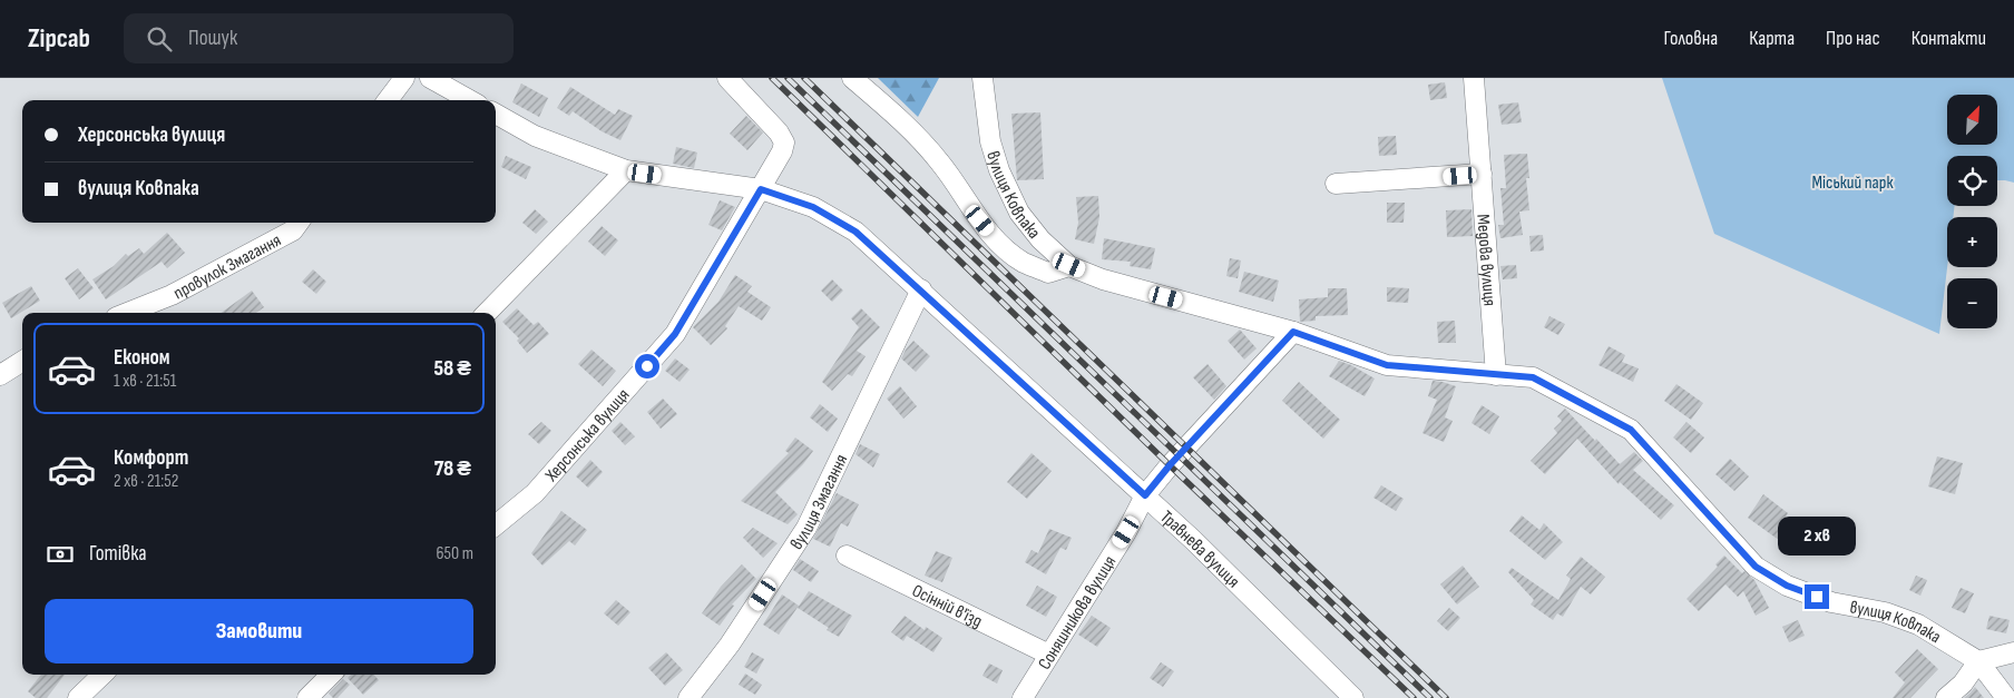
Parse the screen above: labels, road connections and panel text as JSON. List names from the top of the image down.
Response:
{
  "streets": {
    "street": [
      "вулиця Ковпака",
      "Медова вулиця",
      "провулок Змагання",
      "Херсонська вулиця",
      "вулиця Змагання",
      "Травнева вулиця",
      "Осінній в'їзд",
      "Соняшникова вулиця"
    ]
  },
  "crossings": [
    ["вулиця Ковпака", "Медова вулиця"],
    ["вулиця Ковпака", "Соняшникова вулиця"],
    ["Херсонська вулиця", "Травнева вулиця"],
    ["вулиця Змагання", "Травнева вулиця"],
    ["Травнева вулиця", "Соняшникова вулиця"],
    ["Осінній в'їзд", "Соняшникова вулиця"]
  ],
  "parks": ["Міський парк"],
  "north": "top right",
  "page": {
    "header": "Zipcab",
    "search": "Пошук",
    "nav": [
      "Головна",
      "Карта",
      "Про нас",
      "Контакти"
    ],
    "map_buttons": ["+", "−"],
    "banner": ["Херсонська вулиця", "вулиця Ковпака"],
    "list": [
      {
        "name": "Економ",
        "note": "1 хв · 21:51",
        "value": "58 ₴"
      },
      {
        "name": "Комфорт",
        "note": "2 хв · 21:52",
        "value": "78 ₴"
      }
    ],
    "bubble": "2 хв",
    "pay": ["Готівка", "650 m"],
    "buttons": "Замовити"
  }
}
